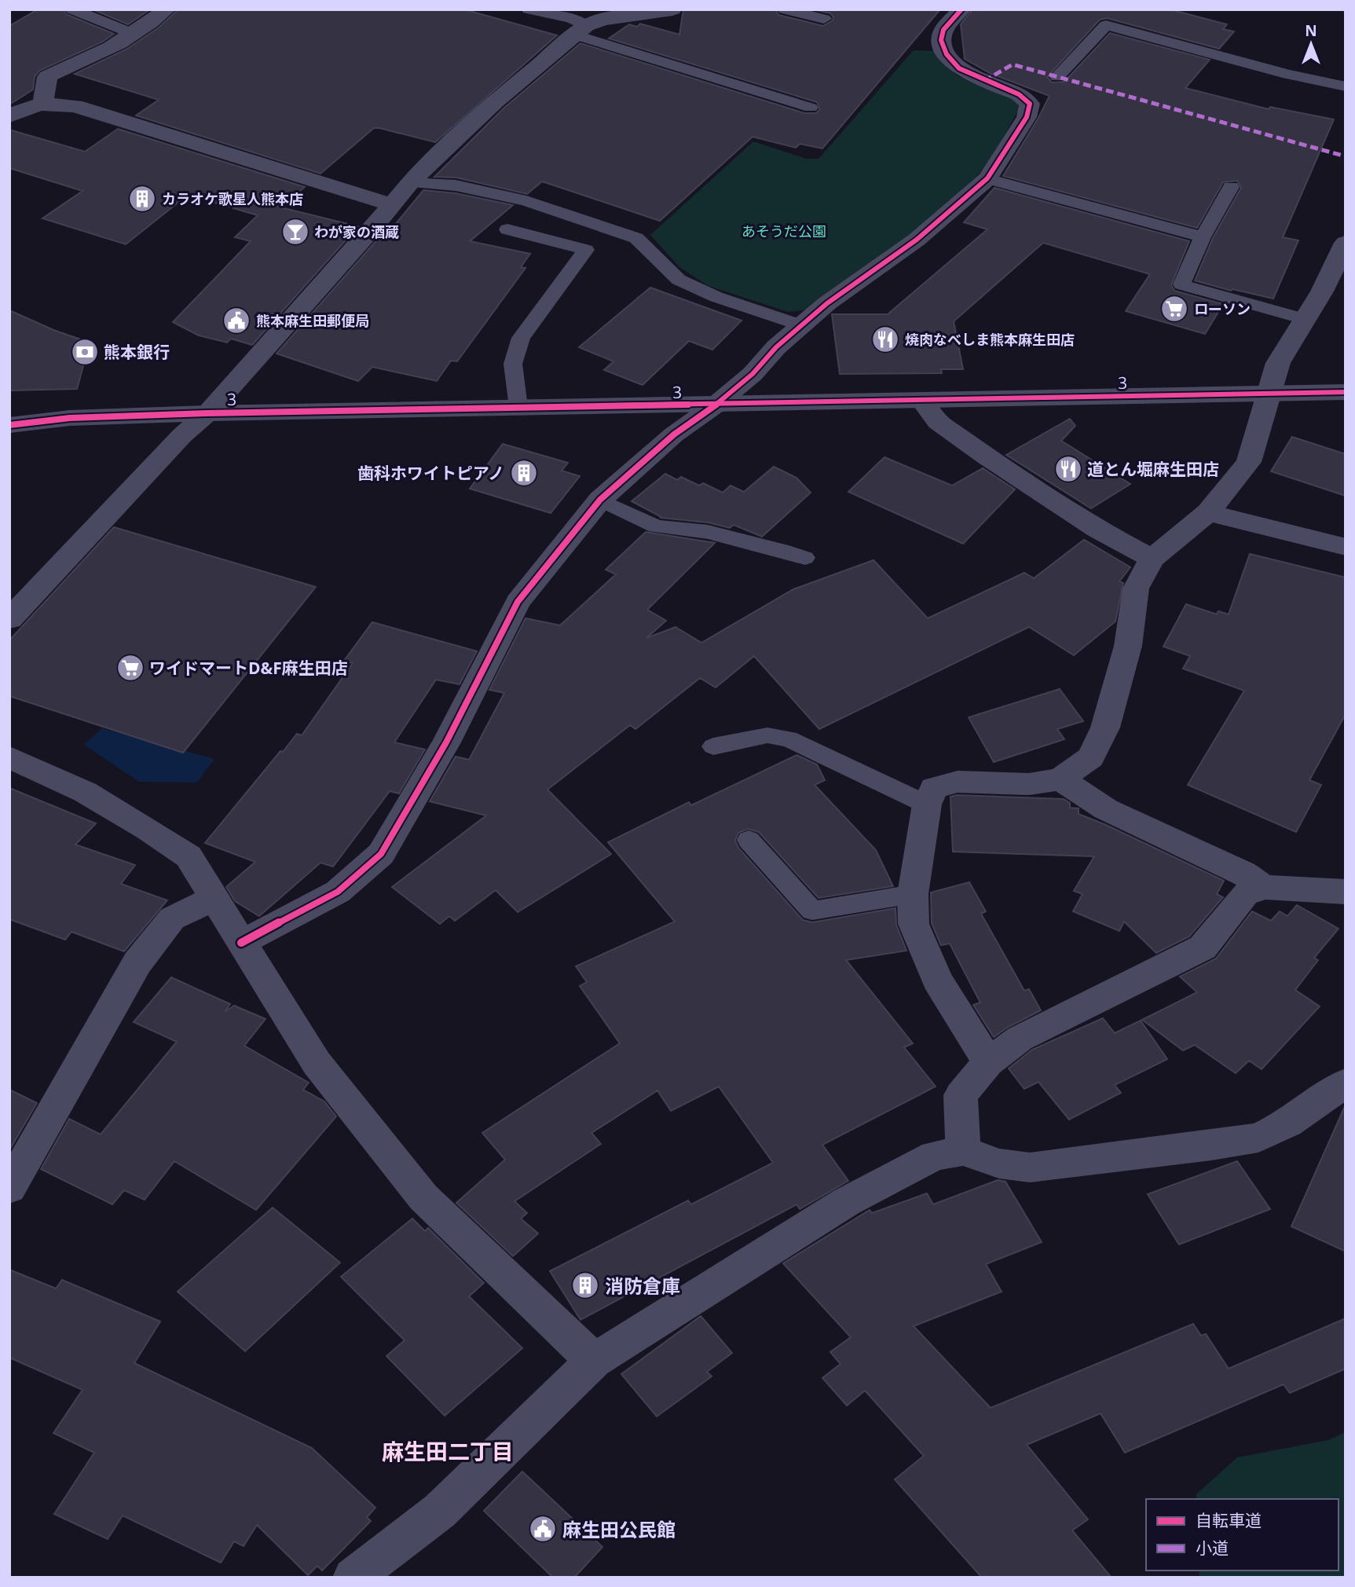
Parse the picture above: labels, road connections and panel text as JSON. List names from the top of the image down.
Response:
{
  "streets": {
    "street": ["3"]
  },
  "districts": ["麻生田二丁目"],
  "parks": ["あそうだ公園"],
  "places": {
    "building": ["カラオケ歌星人熊本店", "歯科ホワイトピアノ", "消防倉庫"],
    "bar": ["わが家の酒蔵"],
    "supermarket": ["ローソン", "ワイドマートD&F麻生田店"],
    "public building": ["熊本麻生田郵便局", "麻生田公民館"],
    "restaurant": ["焼肉なべしま熊本麻生田店", "道とん堀麻生田店"],
    "bank": ["熊本銀行"]
  },
  "legend": ["自転車道", "小道"],
  "north": "top"
}
